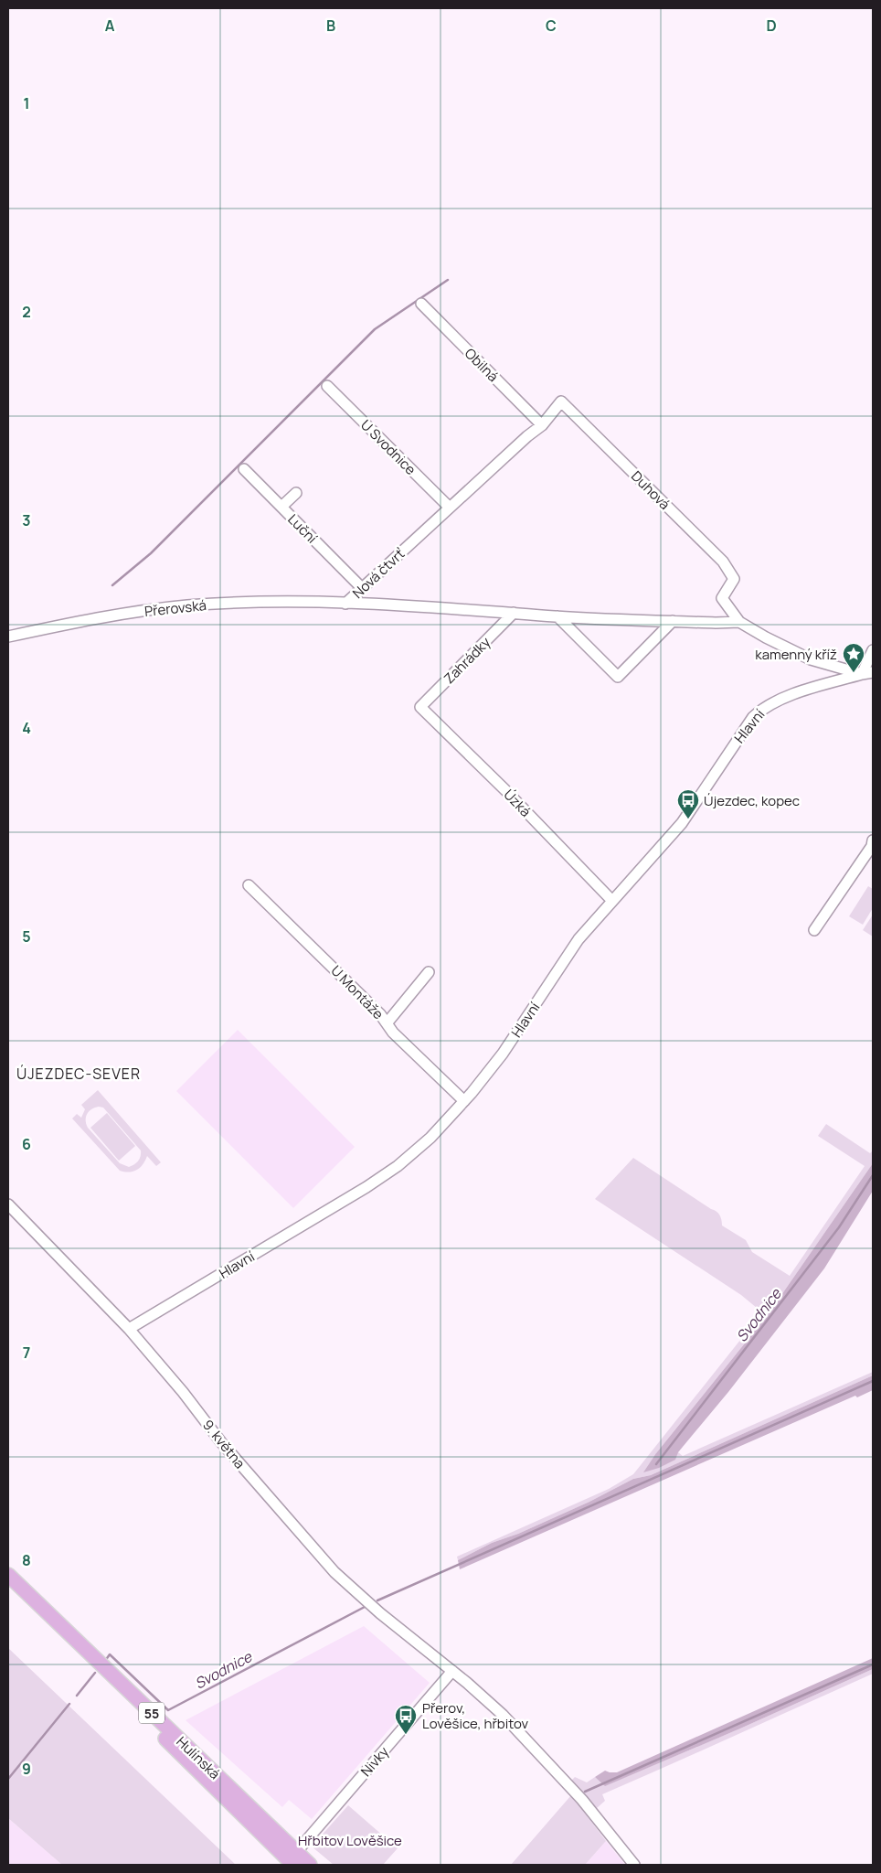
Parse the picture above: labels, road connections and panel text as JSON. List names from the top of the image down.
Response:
{
  "streets": {
    "main road": ["55", "Hulínská"],
    "street": [
      "Obilná",
      "U Svodnice",
      "Duhová",
      "Luční",
      "Nová čtvrť",
      "Přerovská",
      "Zahrádky",
      "Hlavní",
      "Úzká",
      "U Montáže",
      "9. května",
      "Nivky"
    ]
  },
  "crossings": [
    ["Obilná", "Nová čtvrť"],
    ["U Svodnice", "Nová čtvrť"],
    ["Duhová", "Nová čtvrť"],
    ["Luční", "Nová čtvrť"],
    ["Nová čtvrť", "Přerovská"],
    ["Nová čtvrť", "Zahrádky"],
    ["Zahrádky", "Úzká"],
    ["Hlavní", "Úzká"],
    ["Hlavní", "U Montáže"],
    ["Hlavní", "9. května"],
    ["9. května", "Nivky"],
    ["Hulínská", "Nivky"]
  ],
  "districts": ["ÚJEZDEC-SEVER"],
  "water": ["Svodnice"],
  "parks": ["Hřbitov Lověšice"],
  "places": {
    "place": ["kamenný kříž"],
    "bus stop": ["Újezdec, kopec", "Přerov, Lověšice, hřbitov"]
  },
  "grid": {
    "columns": [
      "A",
      "B",
      "C",
      "D"
    ],
    "rows": [
      "1",
      "2",
      "3",
      "4",
      "5",
      "6",
      "7",
      "8",
      "9"
    ]
  }
}
